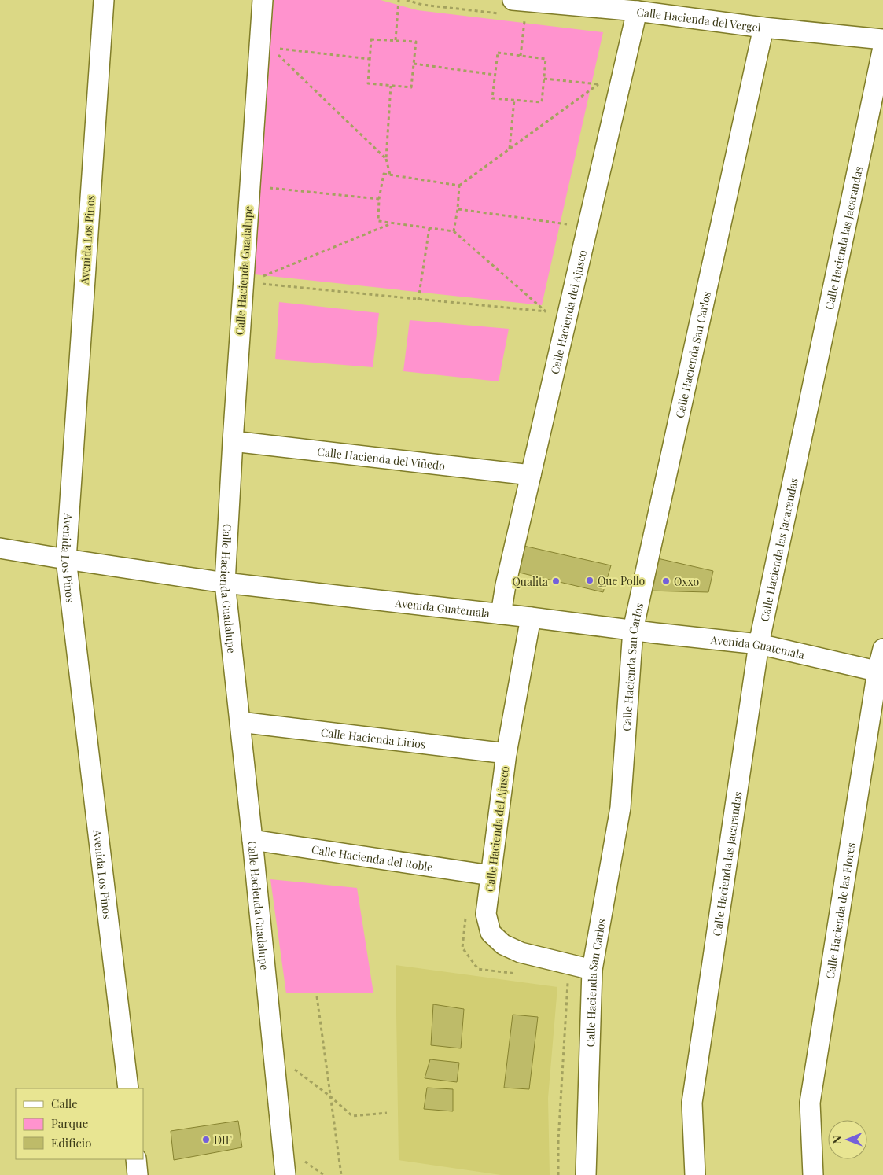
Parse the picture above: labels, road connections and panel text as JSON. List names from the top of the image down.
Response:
{
  "streets": {
    "street": [
      "Calle Hacienda del Vergel",
      "Calle Hacienda las Jacarandas",
      "Avenida Los Pinos",
      "Calle Hacienda Guadalupe",
      "Calle Hacienda del Ajusco",
      "Calle Hacienda San Carlos",
      "Calle Hacienda del Viñedo",
      "Avenida Guatemala",
      "Calle Hacienda Lirios",
      "Calle Hacienda del Roble",
      "Calle Hacienda de las Flores"
    ]
  },
  "crossings": [
    ["Calle Hacienda del Vergel", "Calle Hacienda del Ajusco"],
    ["Calle Hacienda del Vergel", "Calle Hacienda San Carlos"],
    ["Calle Hacienda las Jacarandas", "Avenida Guatemala"],
    ["Avenida Los Pinos", "Avenida Guatemala"],
    ["Calle Hacienda Guadalupe", "Calle Hacienda del Viñedo"],
    ["Calle Hacienda Guadalupe", "Avenida Guatemala"],
    ["Calle Hacienda Guadalupe", "Calle Hacienda Lirios"],
    ["Calle Hacienda Guadalupe", "Calle Hacienda del Roble"],
    ["Calle Hacienda del Ajusco", "Calle Hacienda San Carlos"],
    ["Calle Hacienda del Ajusco", "Calle Hacienda del Viñedo"],
    ["Calle Hacienda del Ajusco", "Avenida Guatemala"],
    ["Calle Hacienda del Ajusco", "Calle Hacienda Lirios"],
    ["Calle Hacienda del Ajusco", "Calle Hacienda del Roble"],
    ["Calle Hacienda San Carlos", "Avenida Guatemala"],
    ["Avenida Guatemala", "Calle Hacienda de las Flores"]
  ],
  "places": [
    "Que Pollo",
    "Qualita",
    "Oxxo",
    "DIF"
  ],
  "legend": ["Calle", "Parque", "Edificio"],
  "north": "left"
}
